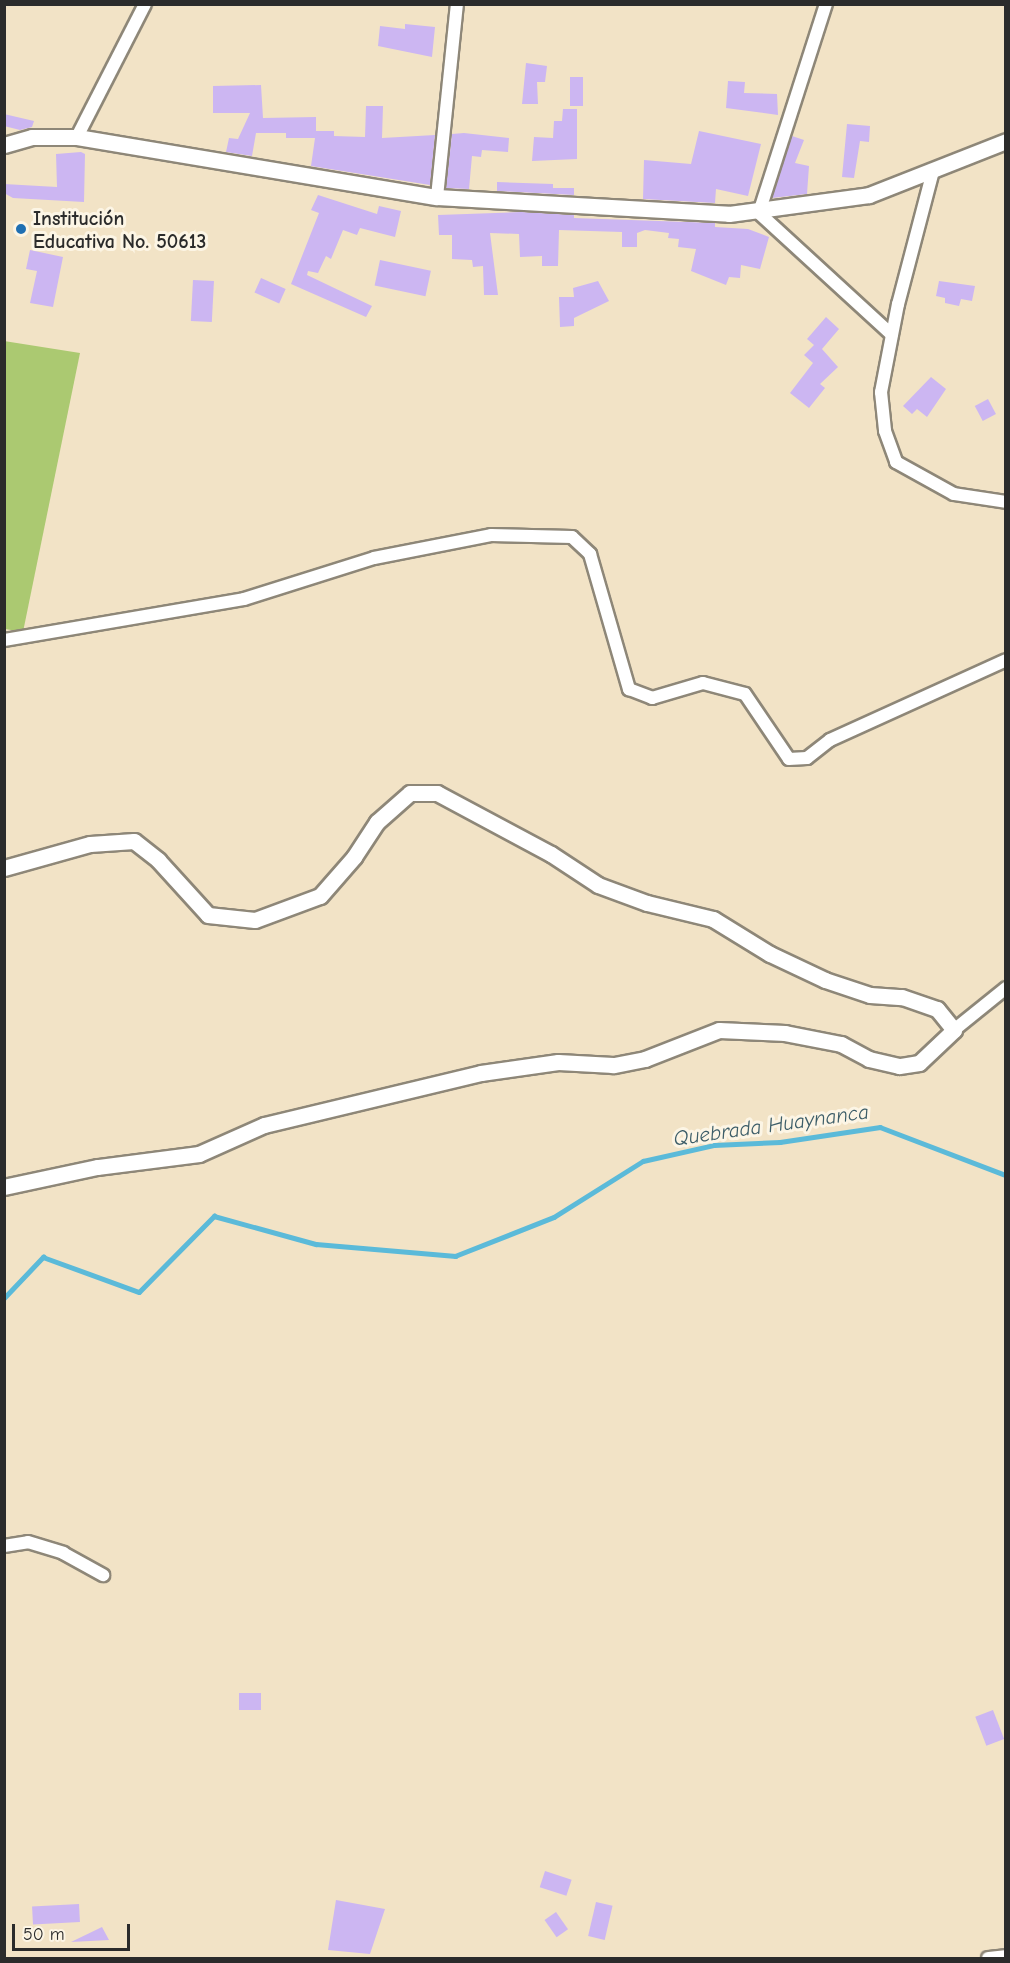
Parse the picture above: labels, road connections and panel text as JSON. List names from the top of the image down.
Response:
{
  "water": ["Quebrada Huaynanca"],
  "places": ["Institución Educativa No. 50613"],
  "scale_bar": "50 m"
}
